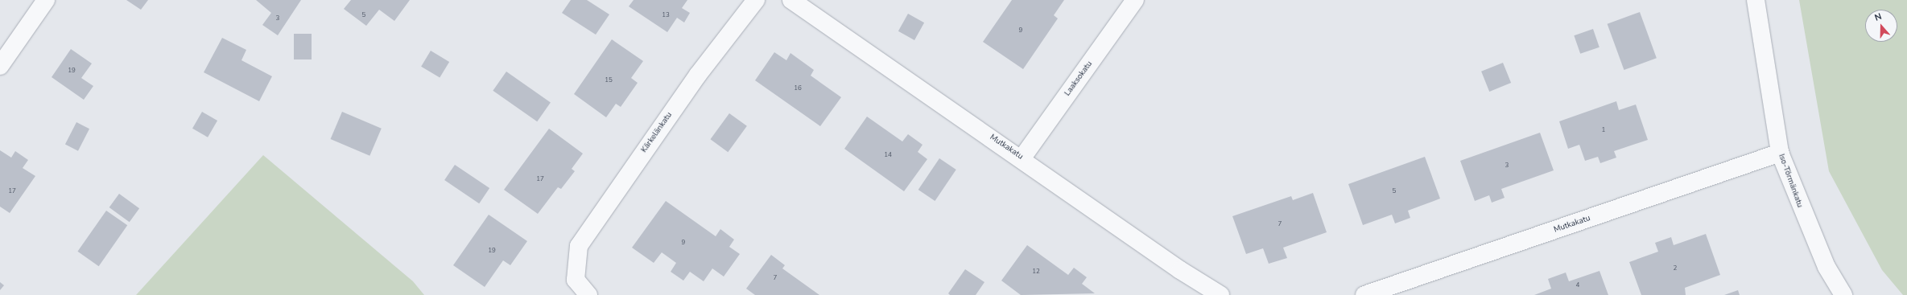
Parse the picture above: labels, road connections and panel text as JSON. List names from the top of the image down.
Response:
{
  "streets": {
    "street": [
      "Laaksokatu",
      "Kärkelänkatu",
      "Mutkakatu",
      "Iso-Törmänkatu"
    ]
  },
  "crossings": [
    ["Laaksokatu", "Mutkakatu"],
    ["Mutkakatu", "Iso-Törmänkatu"]
  ],
  "house_numbers": [
    "5",
    "13",
    "3",
    "9",
    "19",
    "15",
    "16",
    "1",
    "14",
    "3",
    "17",
    "17",
    "5",
    "7",
    "9",
    "19",
    "2",
    "12",
    "7",
    "4"
  ],
  "north": "top"
}
